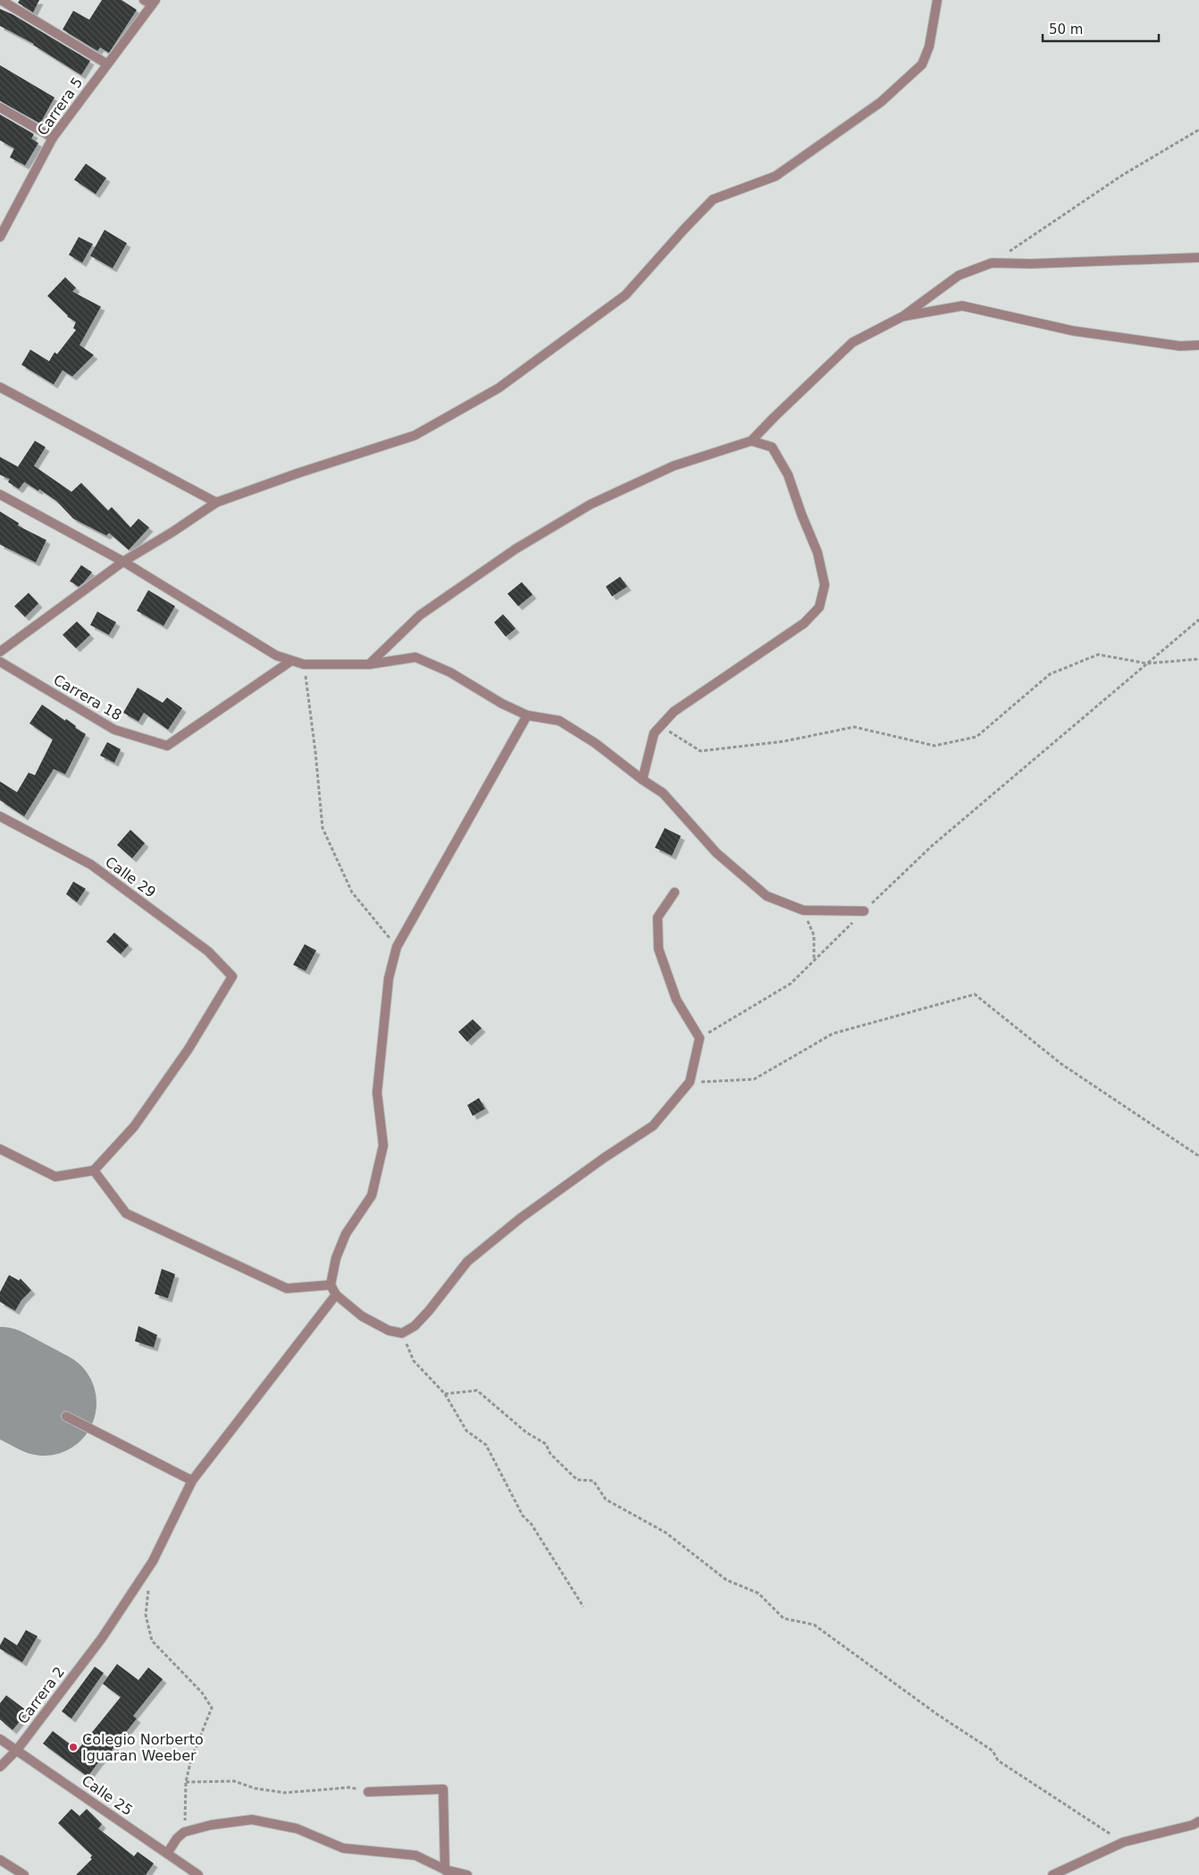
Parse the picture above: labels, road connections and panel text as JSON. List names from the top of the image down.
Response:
{
  "streets": {
    "street": [
      "Carrera 5",
      "Carrera 18",
      "Calle 29",
      "Carrera 2",
      "Calle 25"
    ]
  },
  "crossings": [
    ["Carrera 2", "Calle 25"]
  ],
  "places": ["Colegio Norberto Iguaran Weeber"],
  "scale_bar": "50 m"
}
